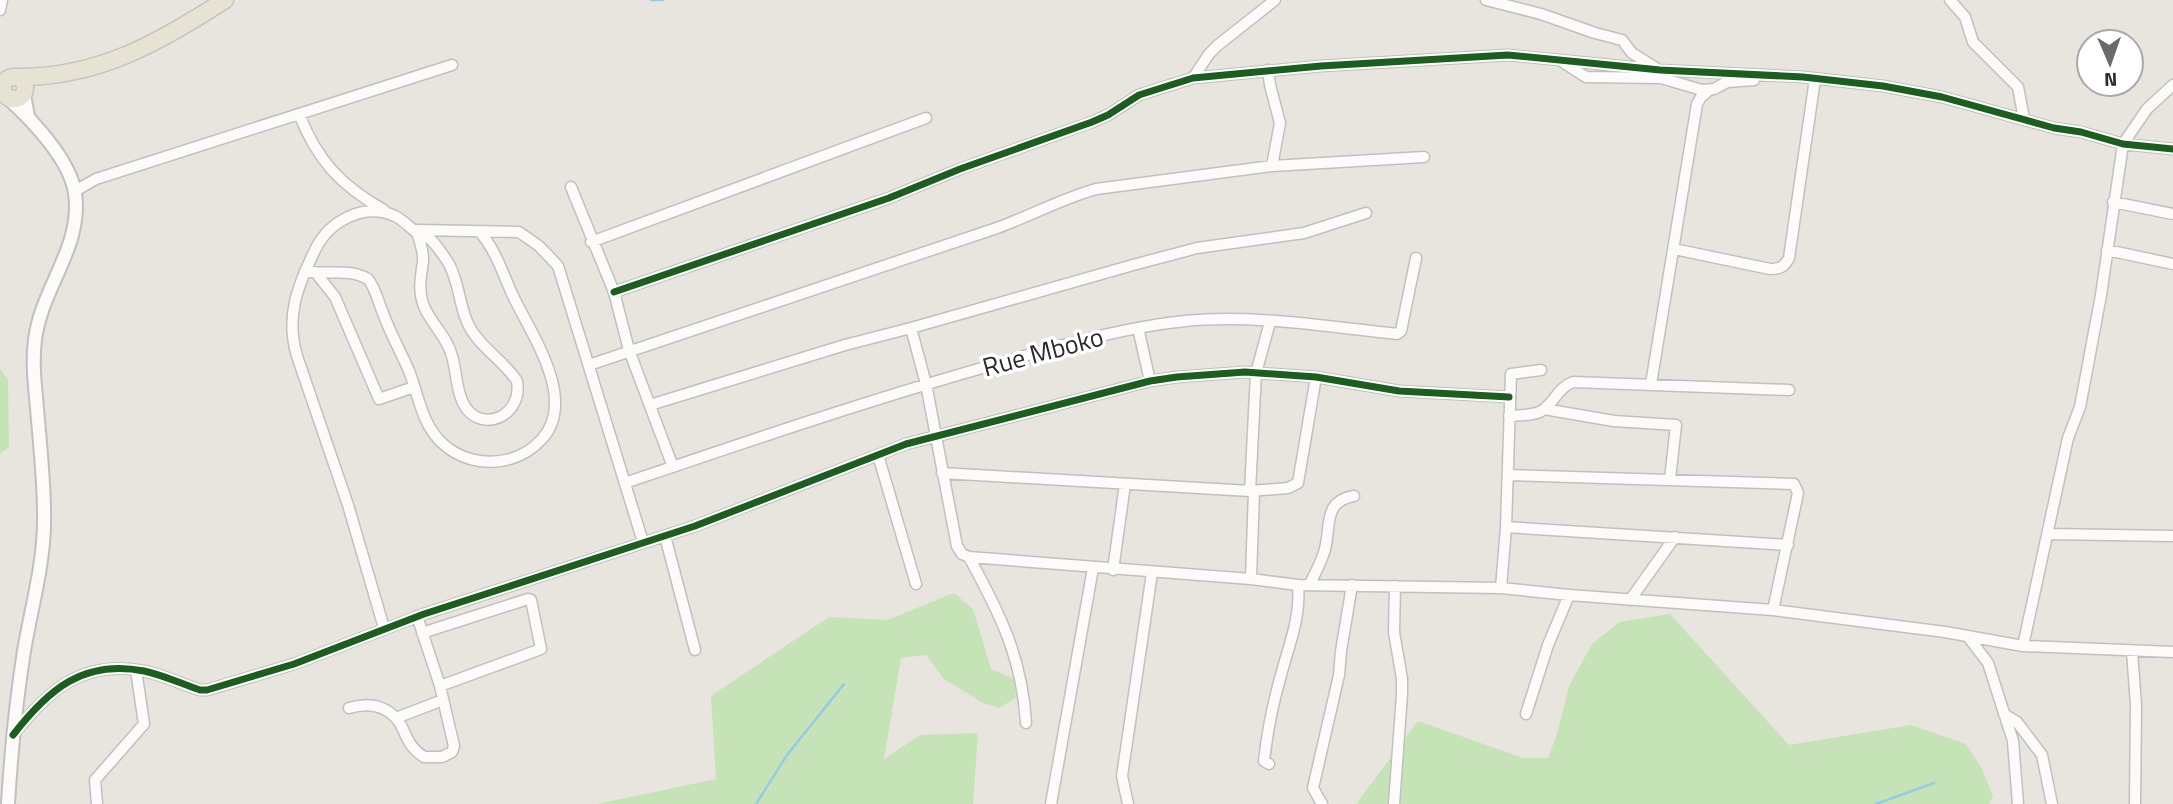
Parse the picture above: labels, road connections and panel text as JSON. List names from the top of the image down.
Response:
{
  "streets": {
    "street": ["Rue Mboko"]
  },
  "north": "bottom"
}
